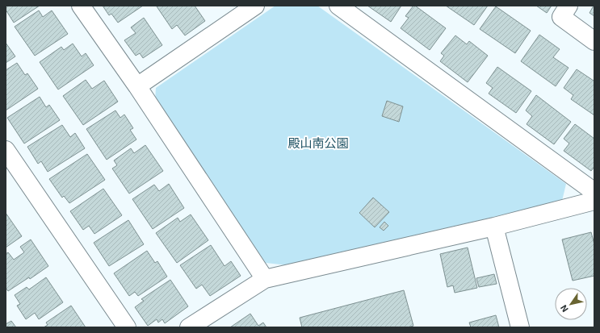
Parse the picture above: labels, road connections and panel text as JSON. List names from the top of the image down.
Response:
{
  "parks": ["殿山南公園"],
  "north": "bottom left"
}
